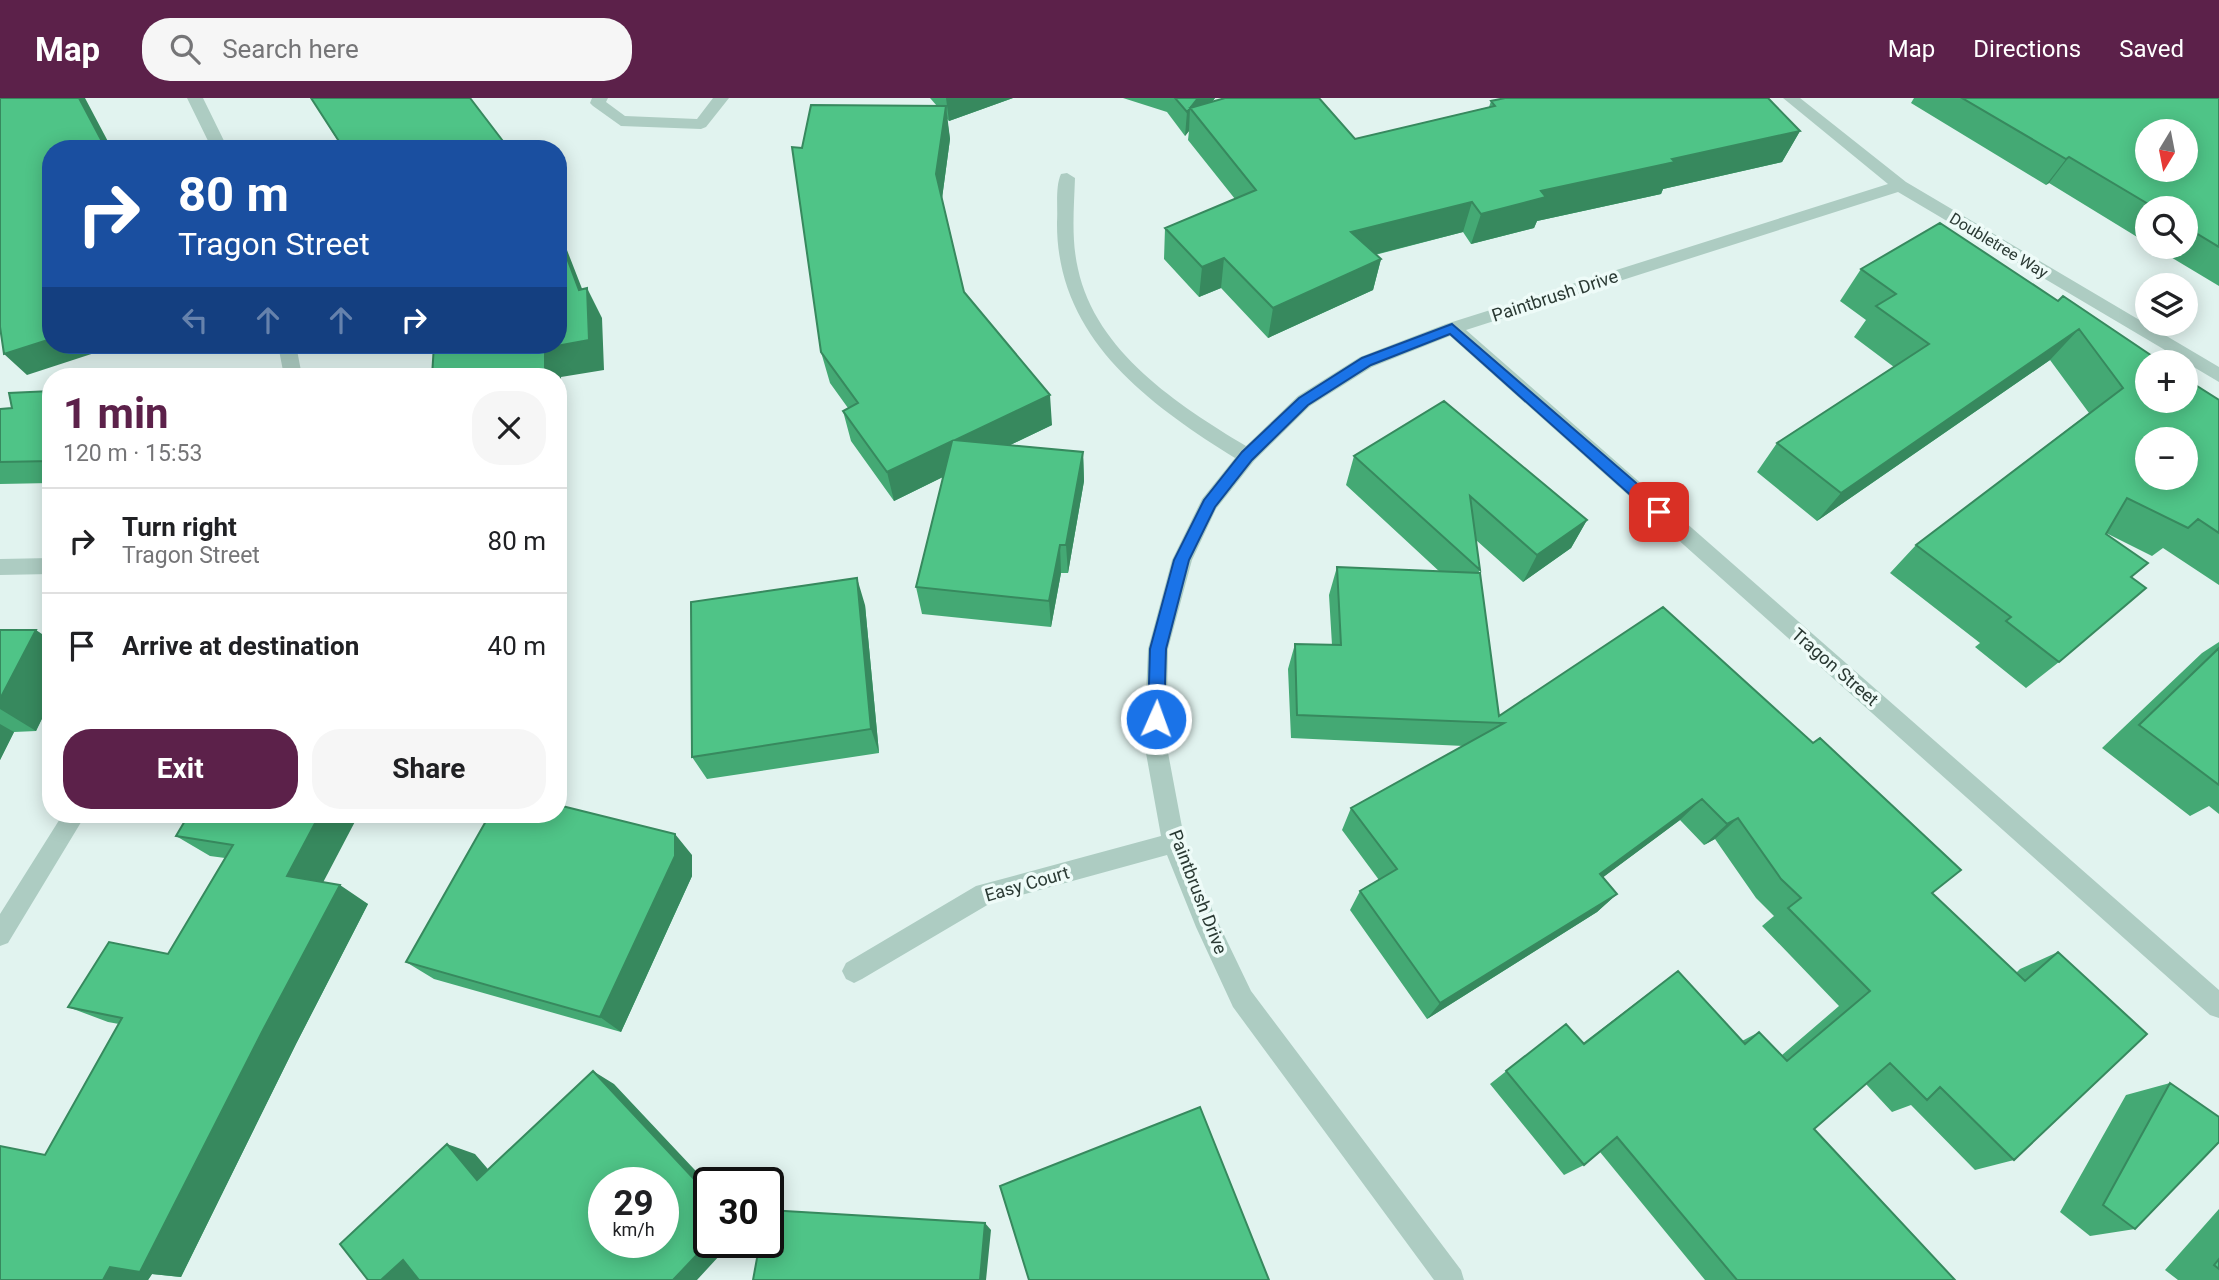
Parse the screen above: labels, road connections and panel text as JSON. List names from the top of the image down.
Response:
{
  "streets": {
    "street": [
      "Doubletree Way",
      "Paintbrush Drive",
      "Tragon Street",
      "Easy Court"
    ]
  },
  "crossings": [
    ["Doubletree Way", "Paintbrush Drive"],
    ["Paintbrush Drive", "Tragon Street"],
    ["Paintbrush Drive", "Easy Court"]
  ],
  "north": "bottom",
  "page": {
    "header": "Map",
    "search": "Search here",
    "nav": ["Map", "Directions", "Saved"],
    "map_buttons": ["+", "−"],
    "turn": ["80 m", "Tragon Street"],
    "heading": ["1 min", "120 m · 15:53"],
    "list": [
      {
        "name": "Turn right",
        "note": "Tragon Street",
        "value": "80 m"
      },
      {
        "name": "Arrive at destination",
        "value": "40 m"
      }
    ],
    "buttons": ["Exit", "Share"],
    "speed": "29 km/h",
    "limit": "30"
  }
}
